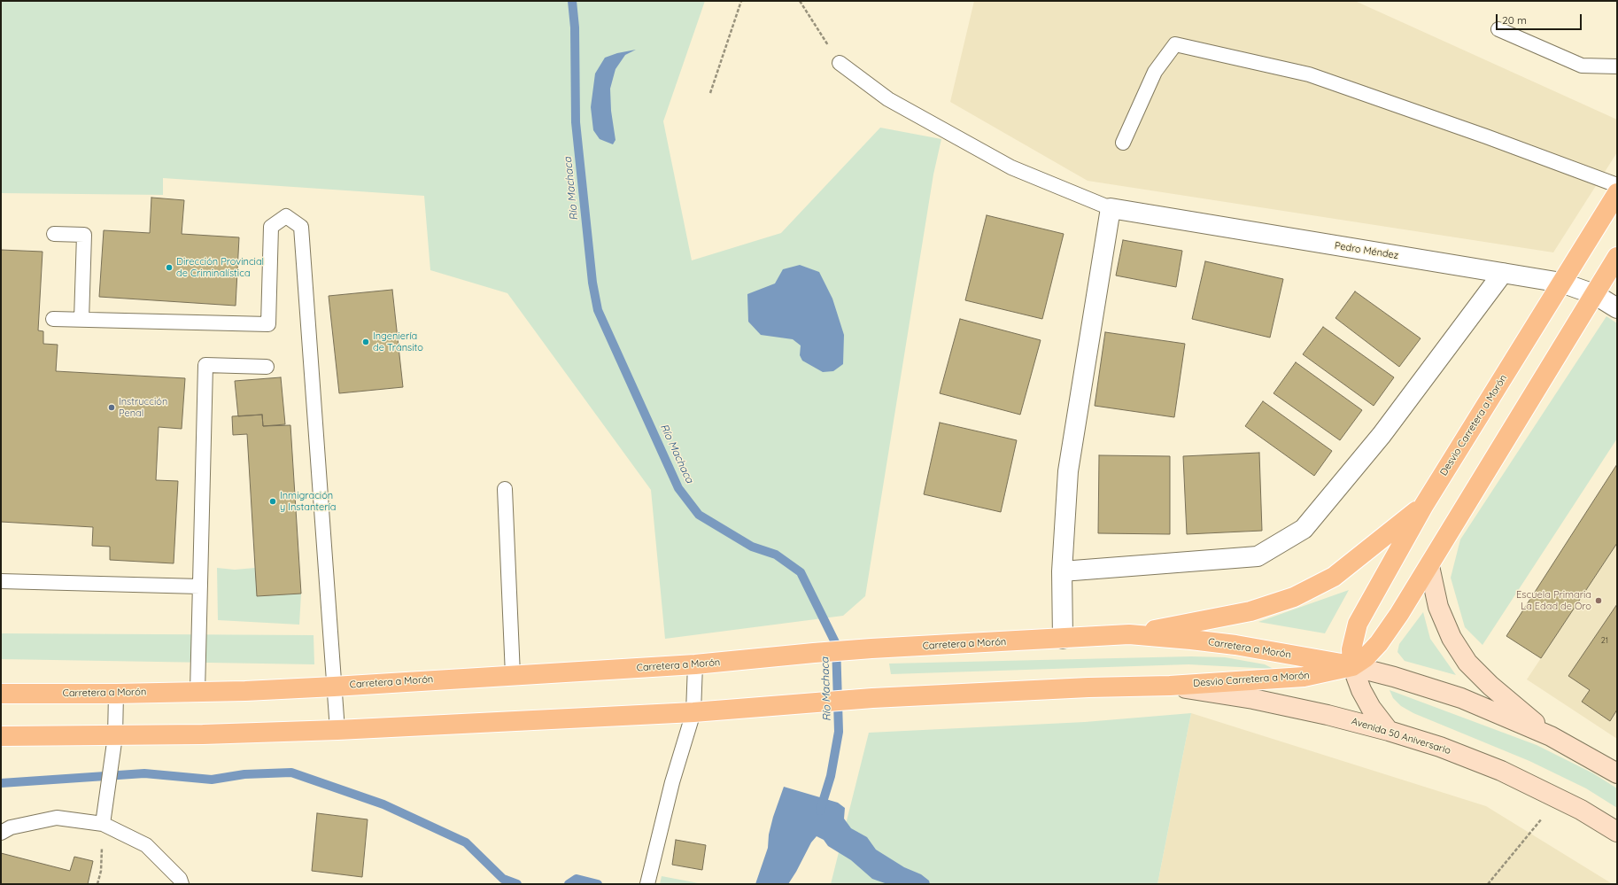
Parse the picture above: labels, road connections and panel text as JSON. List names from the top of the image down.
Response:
{
  "streets": {
    "main road": ["Desvio Carretera a Morón", "Carretera a Morón", "Avenida 50 Aniversario"],
    "street": ["Pedro Méndez"]
  },
  "crossings": [
    ["Pedro Méndez", "Desvio Carretera a Morón"],
    ["Desvio Carretera a Morón", "Carretera a Morón"],
    ["Desvio Carretera a Morón", "Avenida 50 Aniversario"]
  ],
  "water": ["Río Machaca"],
  "places": [
    "Dirección Provincial de Criminalística",
    "Ingeniería de Tránsito",
    "Instrucción Penal",
    "Inmigración y Instantería",
    "Escuela Primaria La Edad de Oro"
  ],
  "house_numbers": ["21"],
  "scale_bar": "20 m"
}
